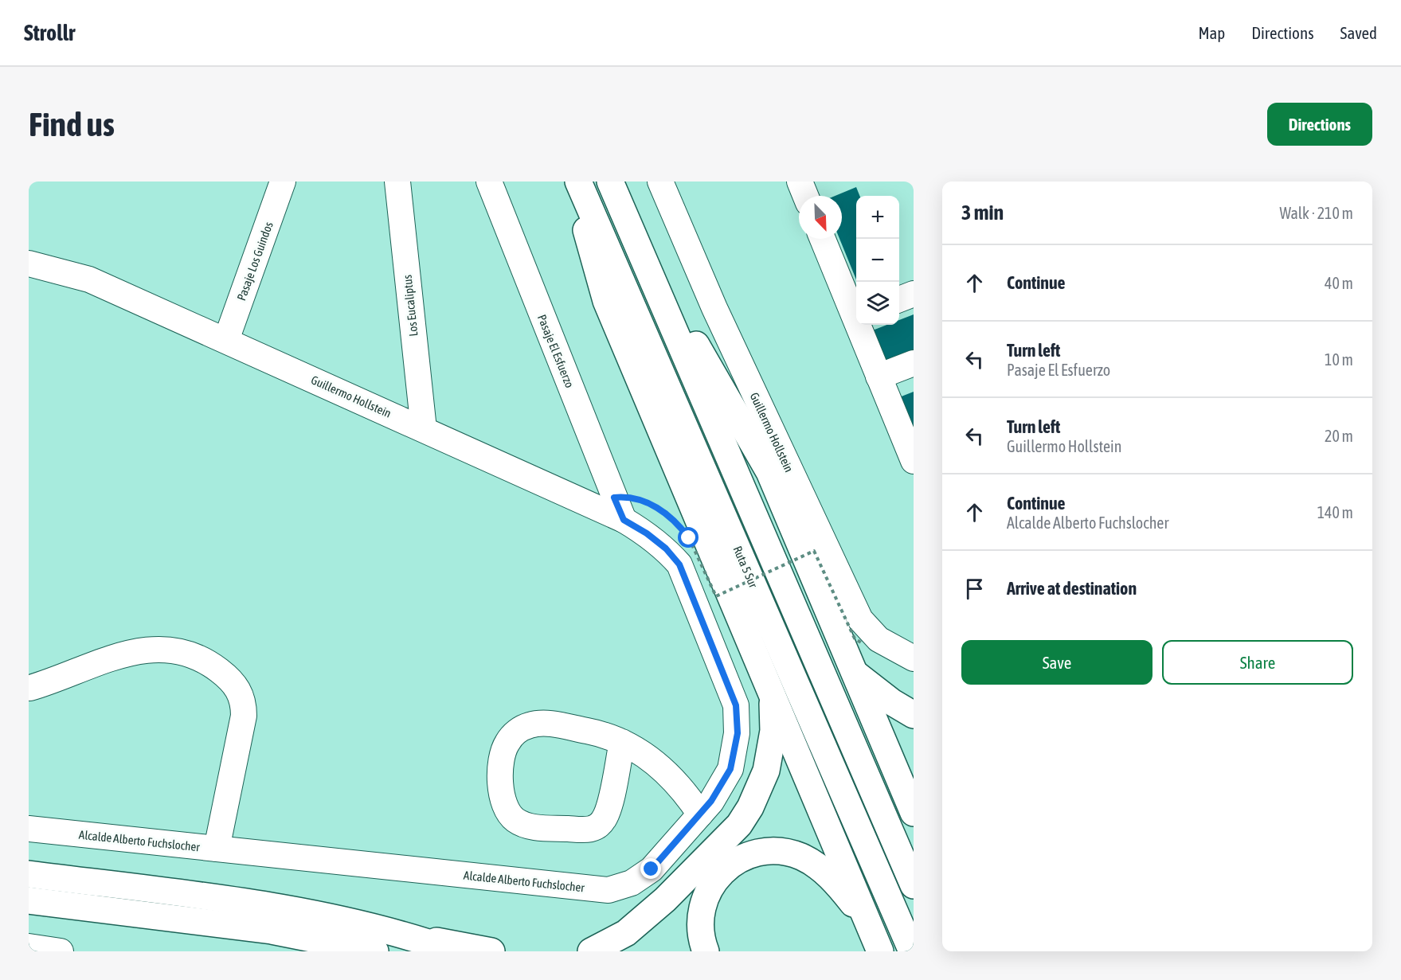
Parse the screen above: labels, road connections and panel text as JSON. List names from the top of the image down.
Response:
{
  "streets": {
    "highway": ["Ruta 5 Sur"],
    "street": [
      "Pasaje Los Guindos",
      "Los Eucaliptus",
      "Pasaje El Esfuerzo",
      "Guillermo Hollstein",
      "Alcalde Alberto Fuchslocher"
    ]
  },
  "crossings": [
    ["Pasaje Los Guindos", "Guillermo Hollstein"],
    ["Los Eucaliptus", "Guillermo Hollstein"],
    ["Pasaje El Esfuerzo", "Guillermo Hollstein"],
    ["Guillermo Hollstein", "Alcalde Alberto Fuchslocher"]
  ],
  "north": "bottom right",
  "page": {
    "header": "Strollr",
    "nav": ["Map", "Directions", "Saved"],
    "buttons": [
      "Directions",
      ["Save", "Share"]
    ],
    "title": "Find us",
    "heading": ["3 min", "Walk · 210 m"],
    "map_buttons": ["+", "−"],
    "list": [
      ["Continue", "40 m"],
      ["Turn left", "Pasaje El Esfuerzo", "10 m"],
      ["Turn left", "Guillermo Hollstein", "20 m"],
      ["Continue", "Alcalde Alberto Fuchslocher", "140 m"],
      "Arrive at destination"
    ]
  }
}
